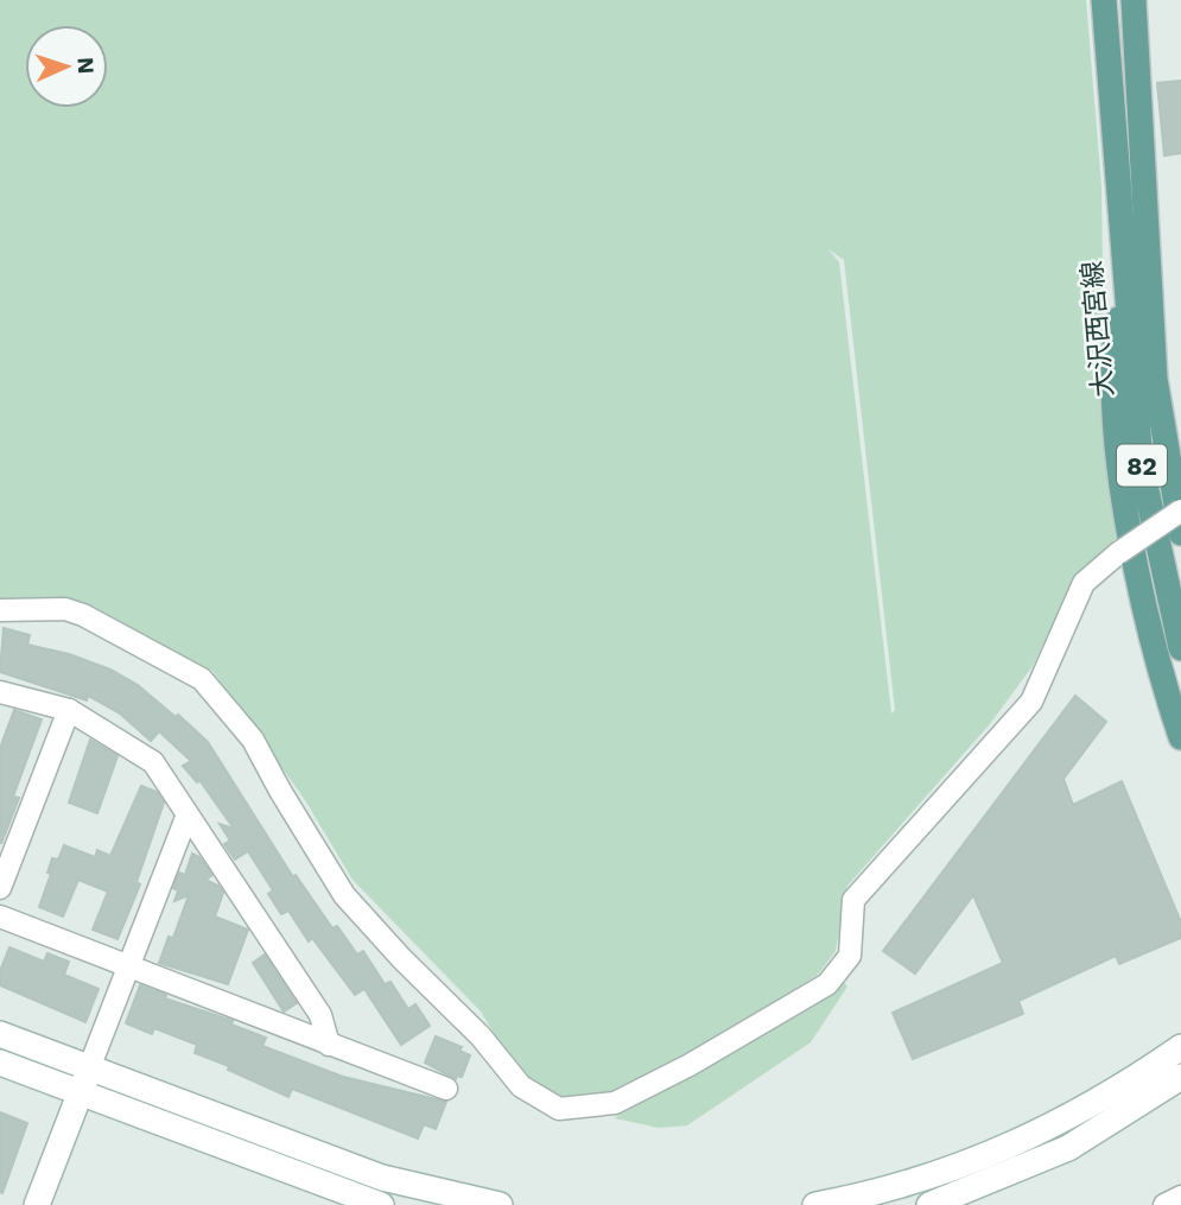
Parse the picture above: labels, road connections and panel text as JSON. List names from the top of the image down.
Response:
{
  "streets": {
    "main road": ["大沢西宮線", "82"]
  },
  "north": "right"
}
